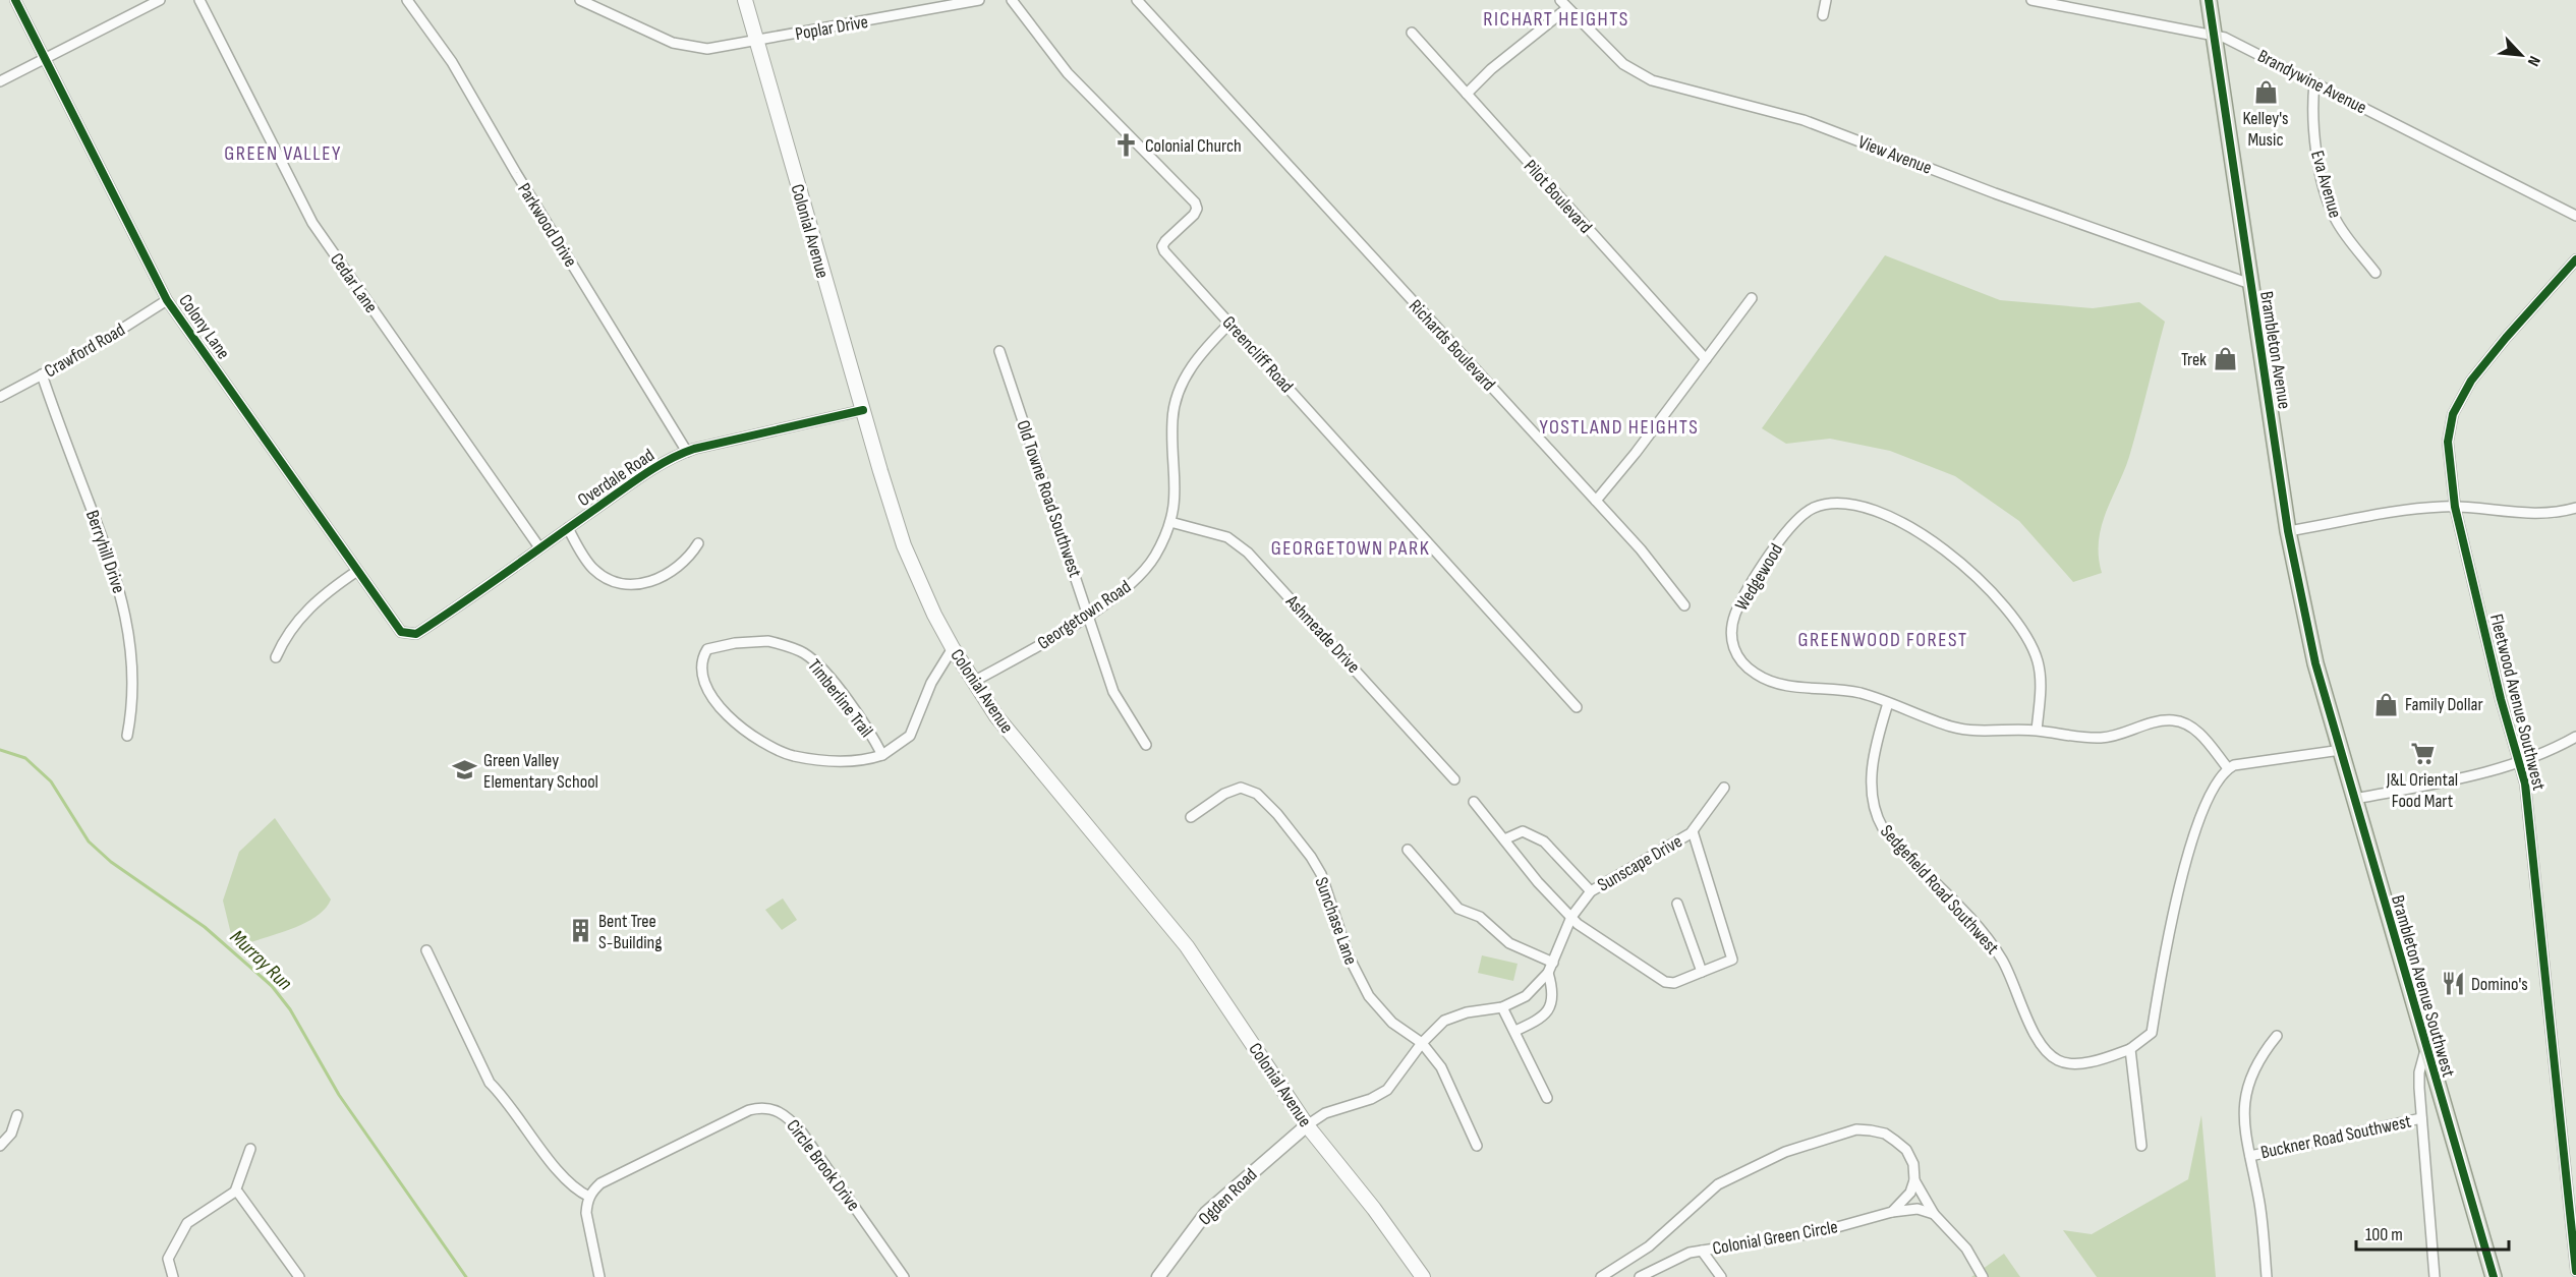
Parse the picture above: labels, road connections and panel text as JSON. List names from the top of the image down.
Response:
{
  "streets": {
    "main road": ["Colonial Avenue", "Brambleton Avenue", "Brambleton Avenue Southwest"],
    "street": [
      "Poplar Drive",
      "Brandywine Avenue",
      "View Avenue",
      "Eva Avenue",
      "Pilot Boulevard",
      "Parkwood Drive",
      "Cedar Lane",
      "Colony Lane",
      "Richards Boulevard",
      "Crawford Road",
      "Greencliff Road",
      "Overdale Road",
      "Old Towne Road Southwest",
      "Berryhill Drive",
      "Wedgewood",
      "Georgetown Road",
      "Ashmeade Drive",
      "Timberline Trail",
      "Fleetwood Avenue Southwest",
      "Sunscape Drive",
      "Sedgefield Road Southwest",
      "Sunchase Lane",
      "Buckner Road Southwest",
      "Circle Brook Drive",
      "Ogden Road",
      "Colonial Green Circle"
    ]
  },
  "crossings": [
    ["Poplar Drive", "Colonial Avenue"],
    ["Brandywine Avenue", "Eva Avenue"],
    ["Brandywine Avenue", "Brambleton Avenue"],
    ["View Avenue", "Brambleton Avenue"],
    ["Parkwood Drive", "Overdale Road"],
    ["Colonial Avenue", "Overdale Road"],
    ["Colonial Avenue", "Georgetown Road"],
    ["Colonial Avenue", "Timberline Trail"],
    ["Colonial Avenue", "Sunscape Drive"],
    ["Colonial Avenue", "Ogden Road"],
    ["Cedar Lane", "Overdale Road"],
    ["Colony Lane", "Crawford Road"],
    ["Colony Lane", "Overdale Road"],
    ["Crawford Road", "Berryhill Drive"],
    ["Brambleton Avenue", "Brambleton Avenue Southwest"],
    ["Greencliff Road", "Georgetown Road"],
    ["Old Towne Road Southwest", "Georgetown Road"],
    ["Wedgewood", "Sedgefield Road Southwest"],
    ["Georgetown Road", "Ashmeade Drive"],
    ["Sunscape Drive", "Sunchase Lane"],
    ["Sunscape Drive", "Ogden Road"]
  ],
  "districts": [
    "RICHART HEIGHTS",
    "GREEN VALLEY",
    "YOSTLAND HEIGHTS",
    "GEORGETOWN PARK",
    "GREENWOOD FOREST"
  ],
  "water": ["Murray Run"],
  "places": {
    "shop": ["Kelley's Music", "Trek", "Family Dollar"],
    "church": ["Colonial Church"],
    "supermarket": ["J&L Oriental Food Mart"],
    "school or university": ["Green Valley Elementary School"],
    "building": ["Bent Tree S-Building"],
    "restaurant": ["Domino's"]
  },
  "scale_bar": "100 m",
  "north": "bottom right"
}
